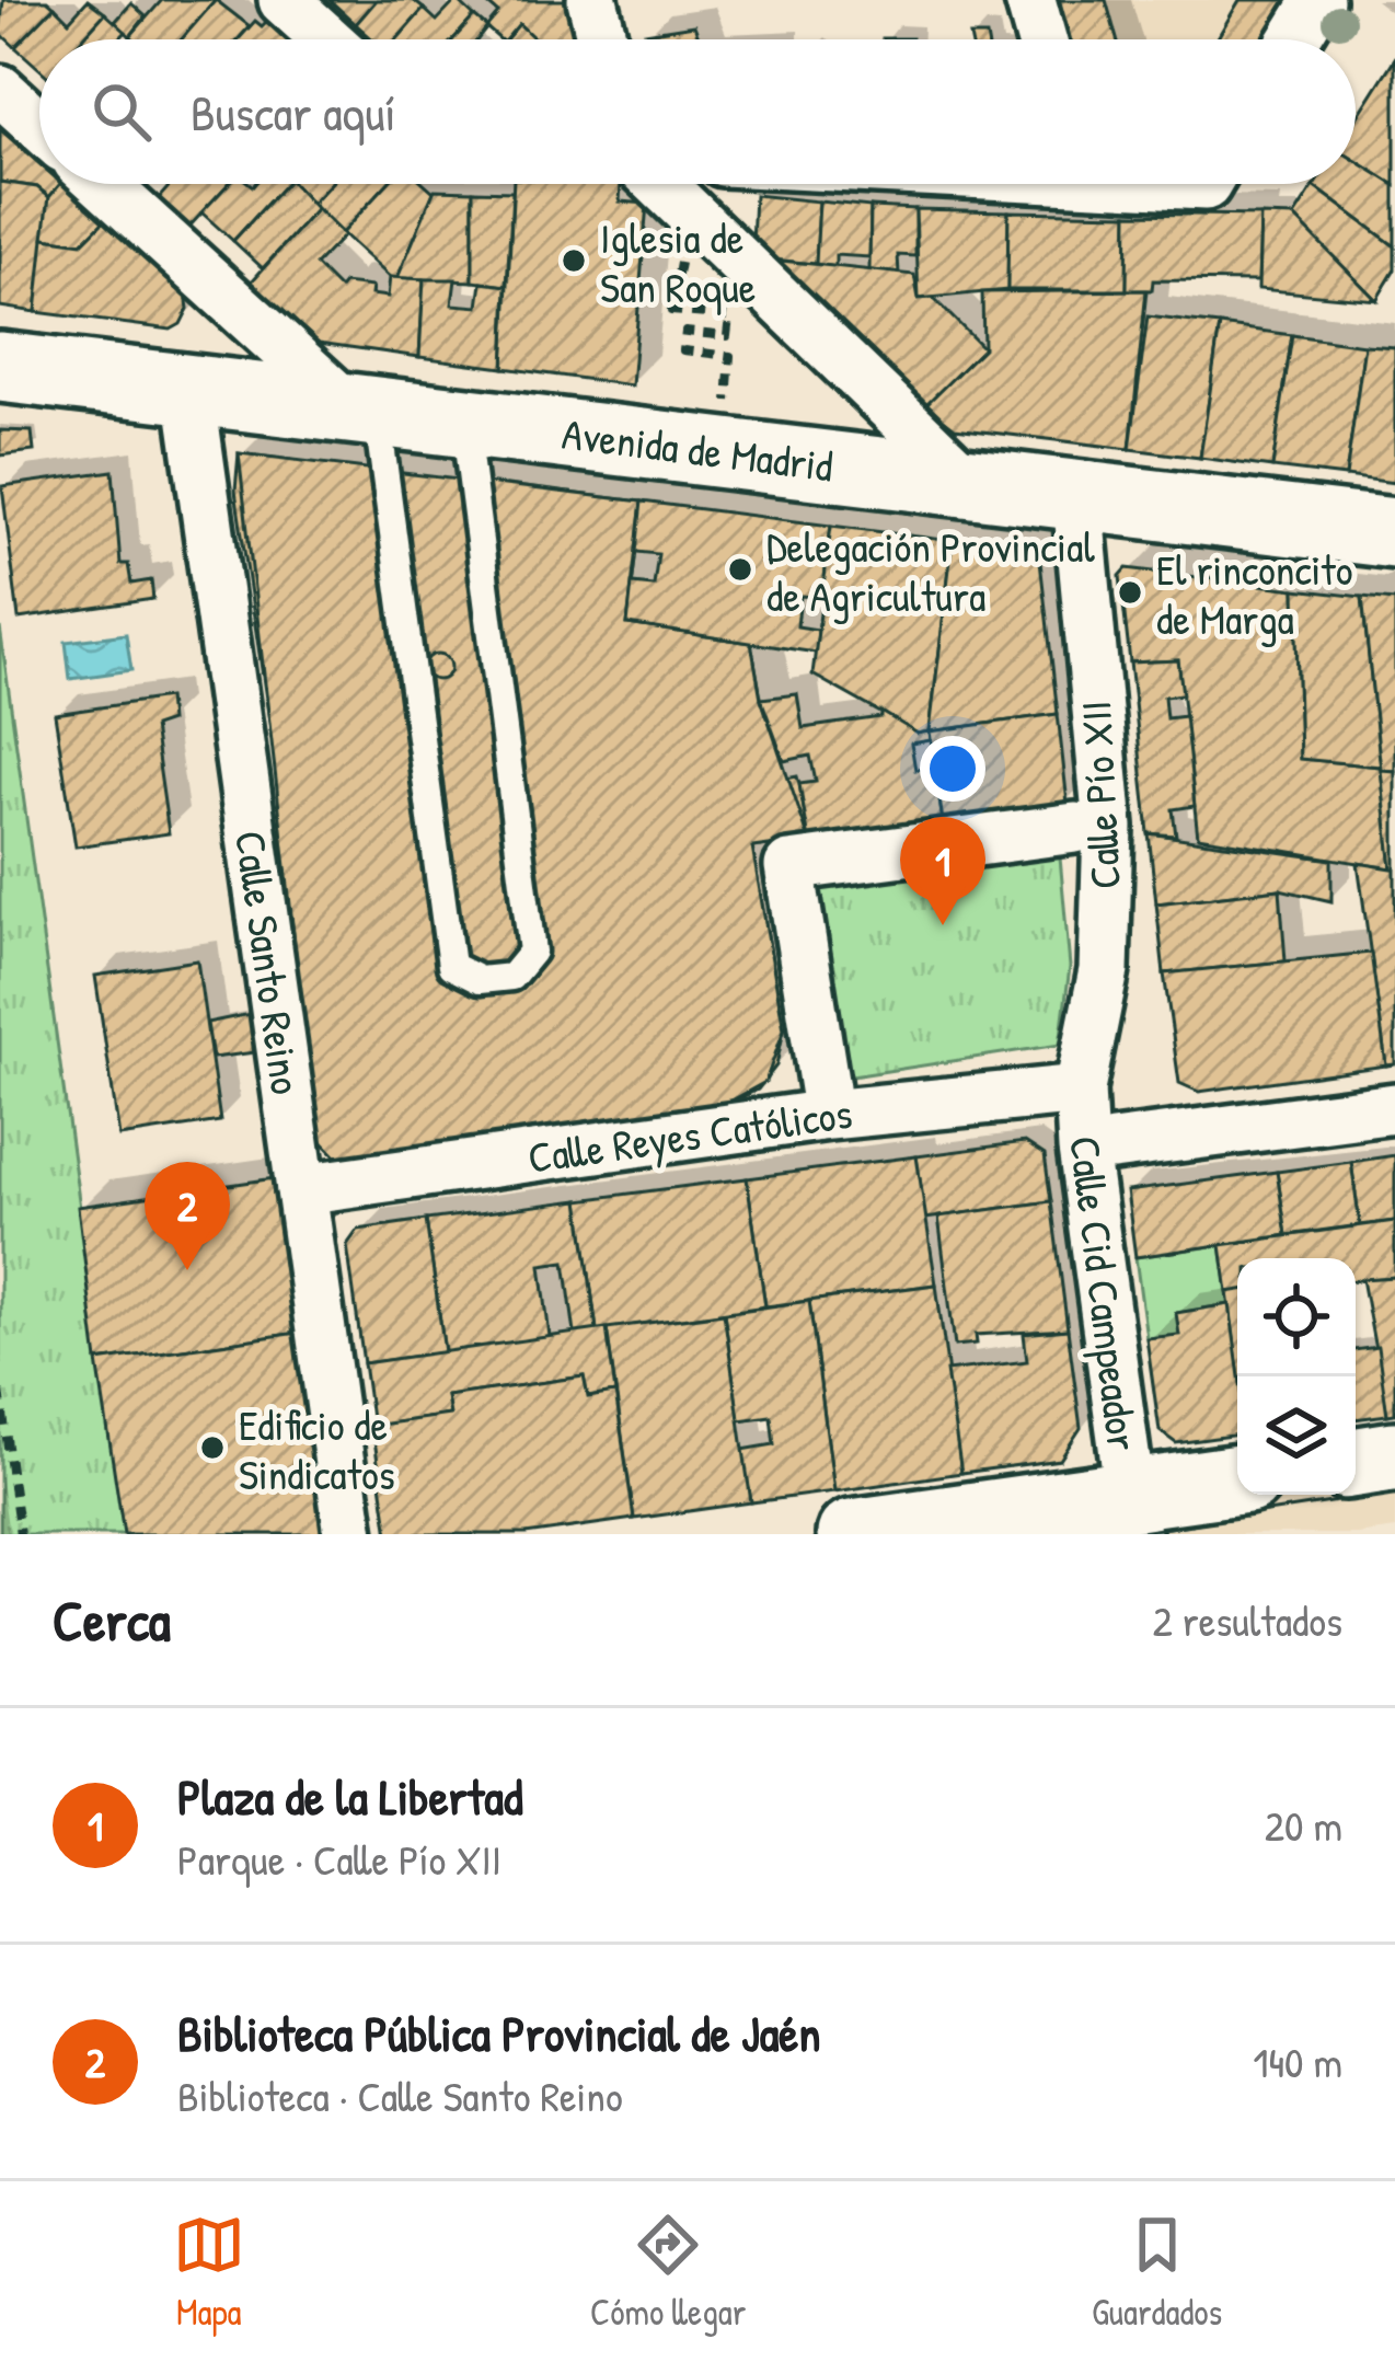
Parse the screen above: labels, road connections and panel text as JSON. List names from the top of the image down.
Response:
{
  "streets": {
    "street": [
      "Avenida de Madrid",
      "Calle Pío XII",
      "Calle Santo Reino",
      "Calle Reyes Católicos",
      "Calle Cid Campeador"
    ]
  },
  "crossings": [
    ["Avenida de Madrid", "Calle Pío XII"],
    ["Avenida de Madrid", "Calle Santo Reino"],
    ["Calle Pío XII", "Calle Reyes Católicos"],
    ["Calle Pío XII", "Calle Cid Campeador"],
    ["Calle Santo Reino", "Calle Reyes Católicos"],
    ["Calle Reyes Católicos", "Calle Cid Campeador"]
  ],
  "places": [
    "Iglesia de San Roque",
    "Delegación Provincial de Agricultura",
    "El rinconcito de Marga",
    "Edificio de Sindicatos"
  ],
  "page": {
    "search": "Buscar aquí",
    "pins": ["1", "2"],
    "heading": ["Cerca", "2 resultados"],
    "list": [
      {
        "mark": "1",
        "name": "Plaza de la Libertad",
        "note": "Parque · Calle Pío XII",
        "value": "20 m"
      },
      {
        "mark": "2",
        "name": "Biblioteca Pública Provincial de Jaén",
        "note": "Biblioteca · Calle Santo Reino",
        "value": "140 m"
      }
    ],
    "nav": ["Mapa", "Cómo llegar", "Guardados"]
  }
}
